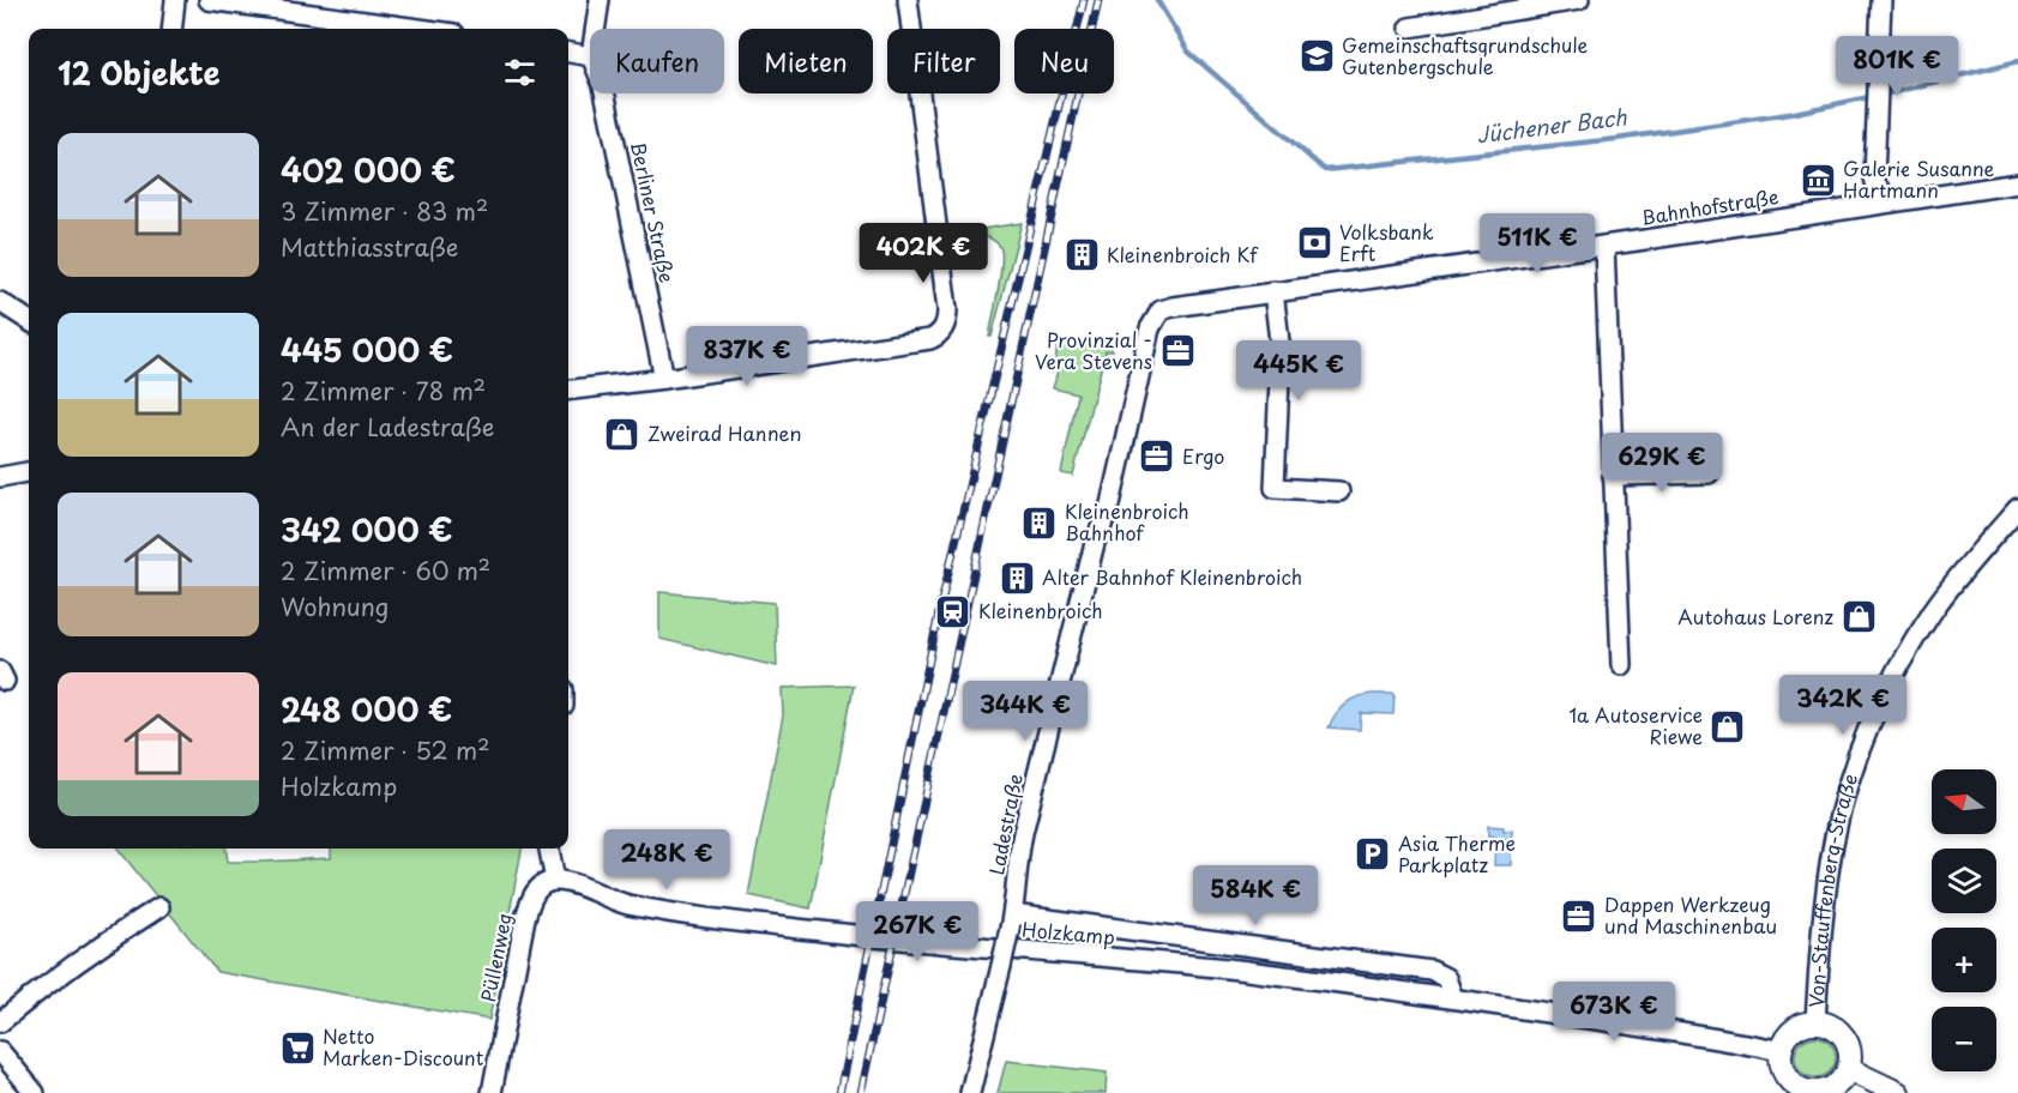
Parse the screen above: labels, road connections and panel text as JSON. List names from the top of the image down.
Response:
{
  "streets": {
    "street": [
      "Bahnhofstraße",
      "Berliner Straße",
      "Ladestraße",
      "Von-Stauffenberg-Straße",
      "Holzkamp",
      "Püllenweg"
    ]
  },
  "crossings": [
    ["Bahnhofstraße", "Ladestraße"],
    ["Ladestraße", "Holzkamp"],
    ["Von-Stauffenberg-Straße", "Holzkamp"],
    ["Holzkamp", "Püllenweg"]
  ],
  "water": ["Jüchener Bach"],
  "places": {
    "school or university": ["Gemeinschaftsgrundschule Gutenbergschule"],
    "museum": ["Galerie Susanne Hartmann"],
    "bank": ["Volksbank Erft"],
    "building": ["Kleinenbroich Kf", "Kleinenbroich Bahnhof", "Alter Bahnhof Kleinenbroich"],
    "office": ["Provinzial - Vera Stevens", "Ergo", "Dappen Werkzeug und Maschinenbau"],
    "shop": ["Zweirad Hannen", "Autohaus Lorenz", "1a Autoservice Riewe"],
    "station": ["Kleinenbroich"],
    "parking": ["Asia Therme Parkplatz"],
    "supermarket": ["Netto Marken-Discount"]
  },
  "north": "left",
  "page": {
    "chip": [
      "Kaufen",
      "Mieten",
      "Filter",
      "Neu"
    ],
    "heading": "12 Objekte",
    "price": [
      "801K €",
      "511K €",
      "402K €",
      "837K €",
      "445K €",
      "629K €",
      "342K €",
      "344K €",
      "248K €",
      "584K €",
      "267K €",
      "673K €"
    ],
    "list": [
      {
        "name": "402 000 €",
        "note": "3 Zimmer · 83 m² · Matthiasstraße"
      },
      {
        "name": "445 000 €",
        "note": "2 Zimmer · 78 m² · An der Ladestraße"
      },
      {
        "name": "342 000 €",
        "note": "2 Zimmer · 60 m² · Wohnung"
      },
      {
        "name": "248 000 €",
        "note": "2 Zimmer · 52 m² · Holzkamp"
      }
    ],
    "map_buttons": ["+", "−"]
  }
}
